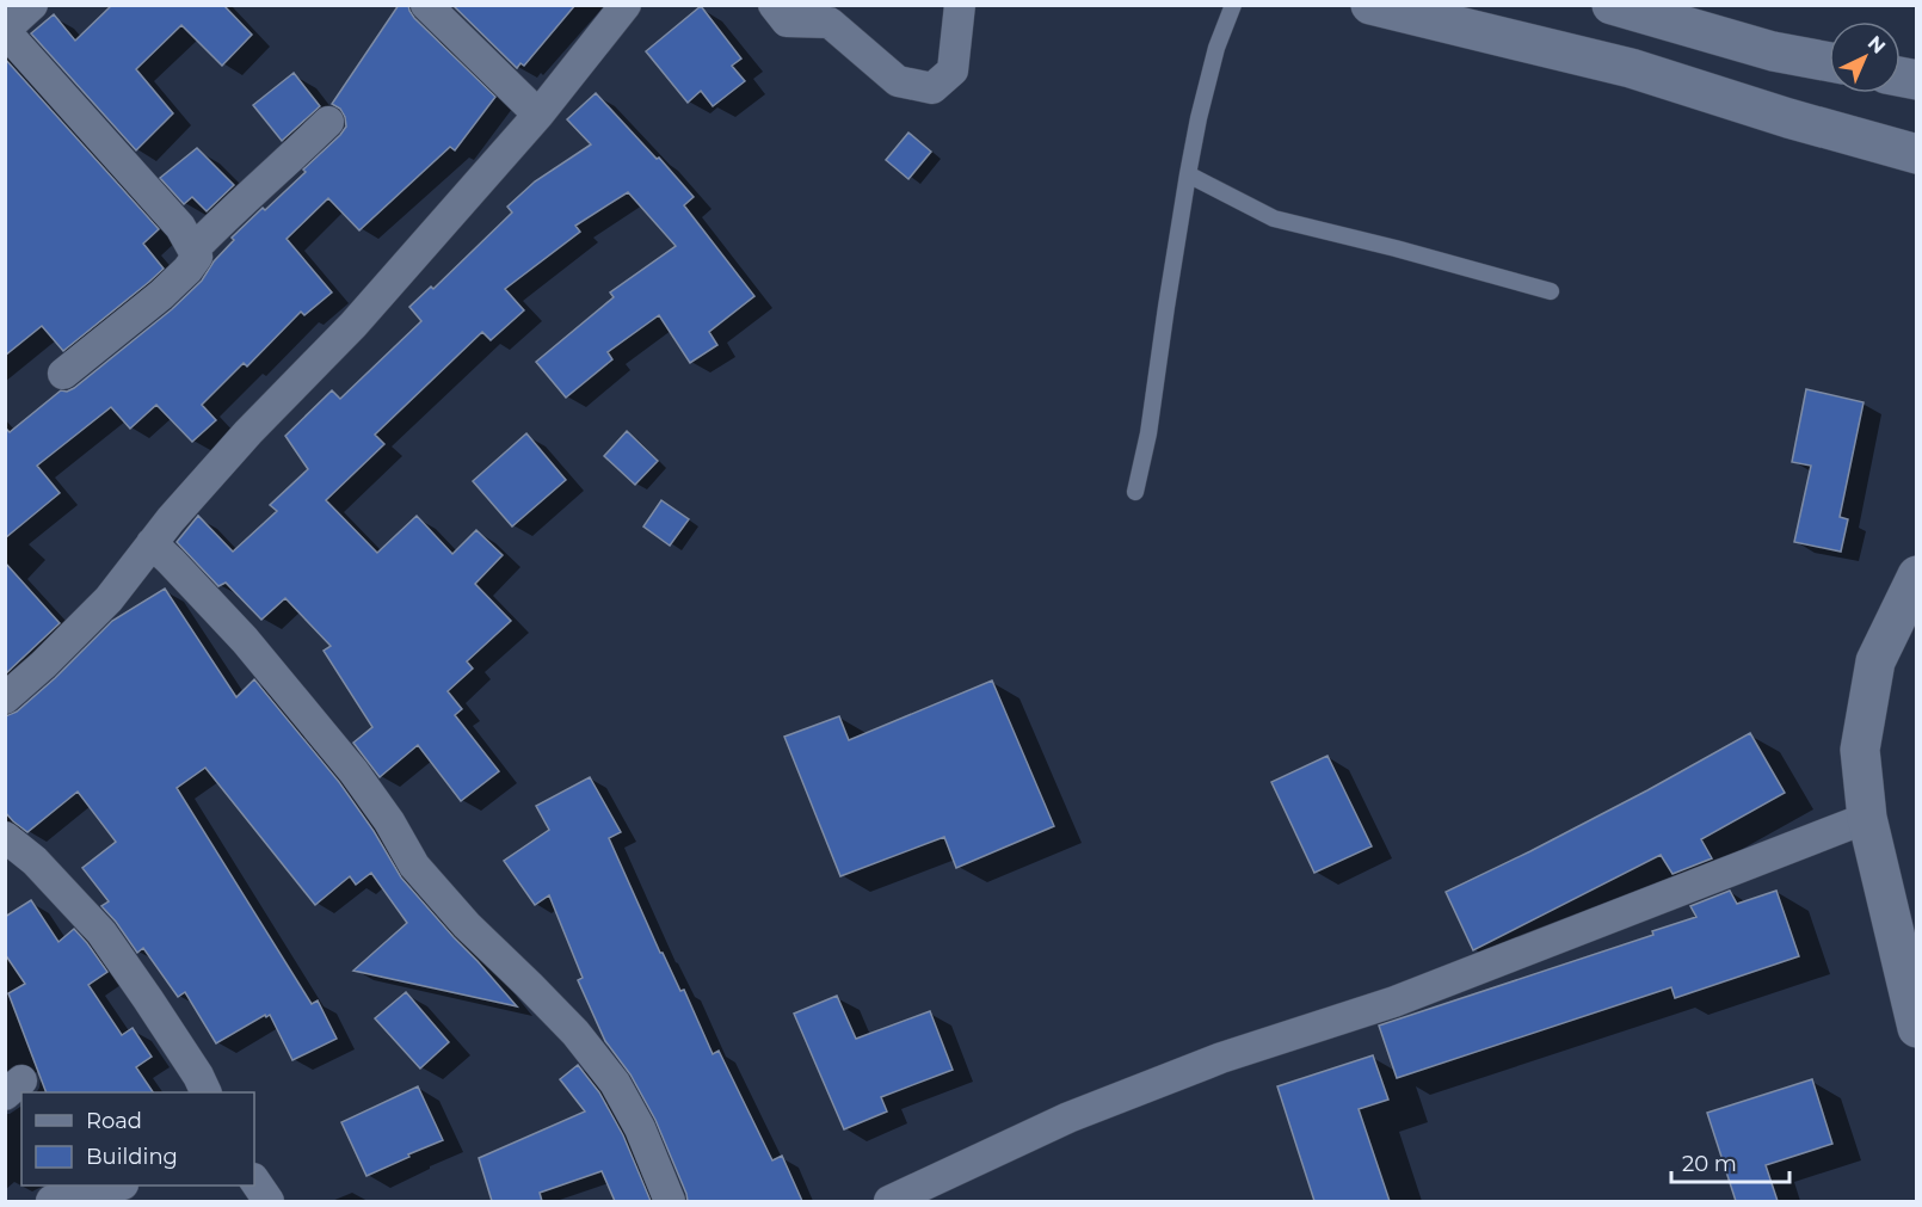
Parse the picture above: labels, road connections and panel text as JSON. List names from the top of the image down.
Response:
{
  "legend": ["Road", "Building"],
  "scale_bar": "20 m",
  "north": "top right"
}
